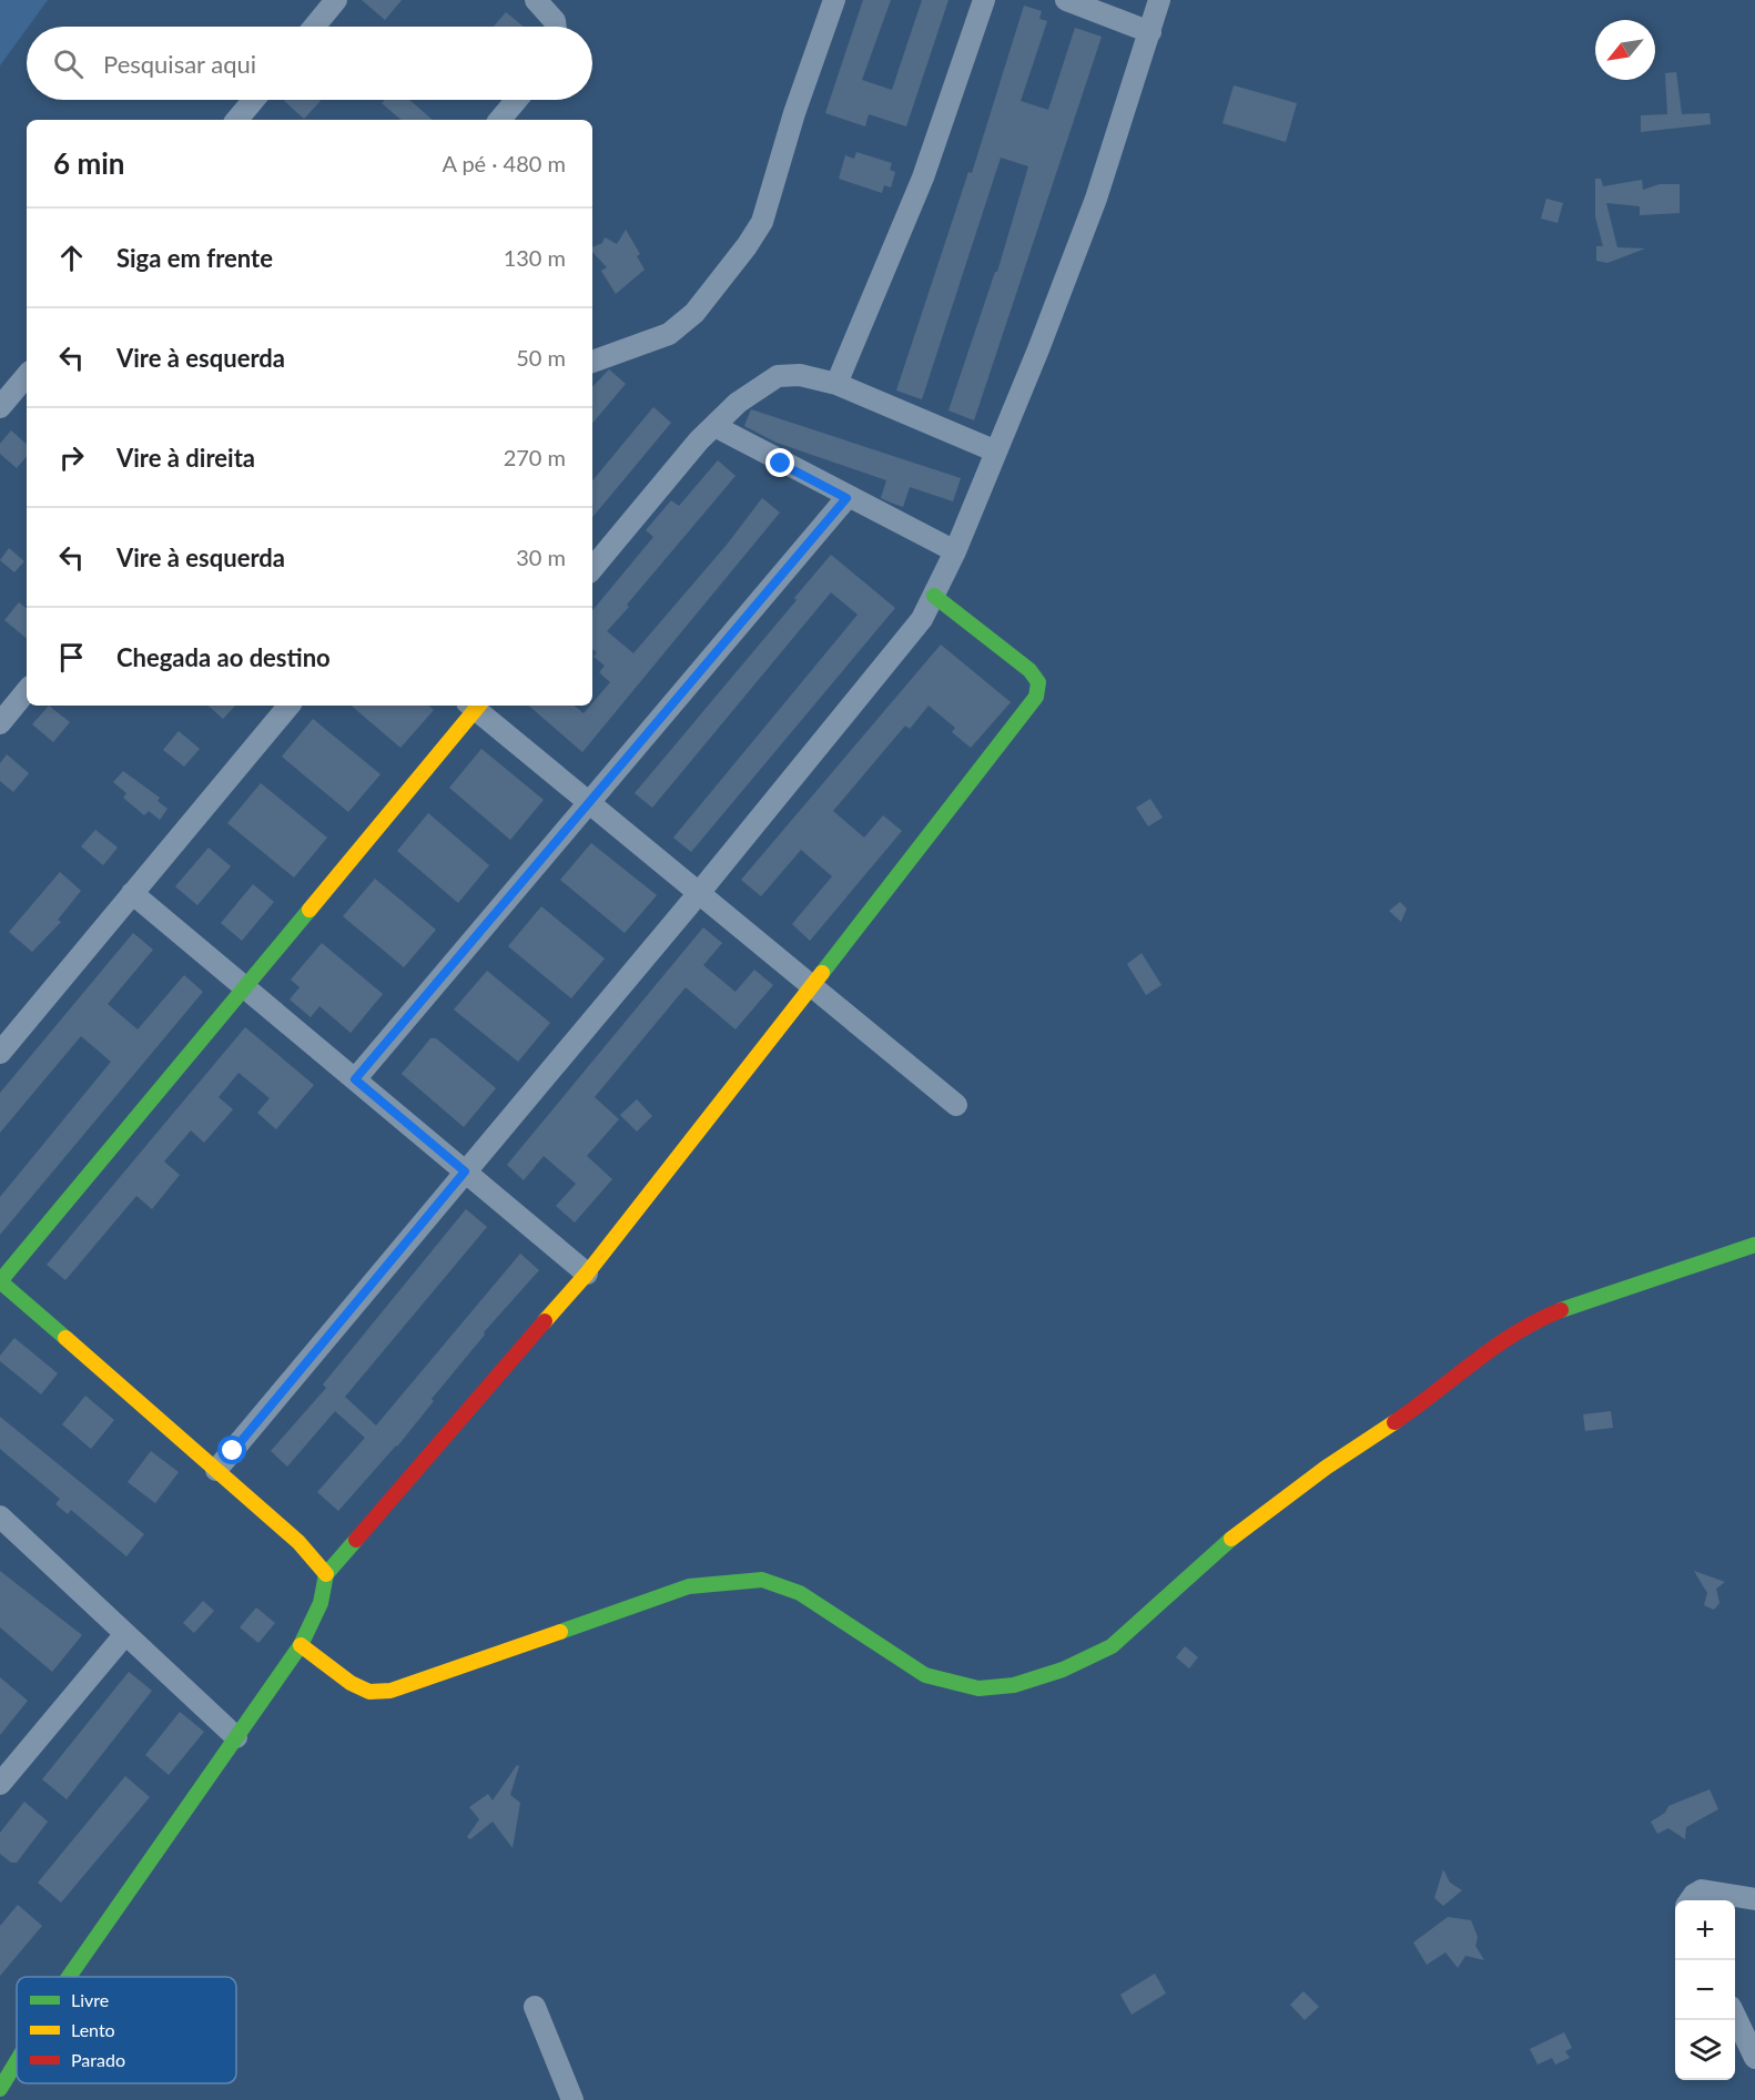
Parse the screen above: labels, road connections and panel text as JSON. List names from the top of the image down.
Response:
{
  "legend": ["Livre", "Lento", "Parado"],
  "north": "bottom left",
  "page": {
    "search": "Pesquisar aqui",
    "heading": ["6 min", "A pé · 480 m"],
    "list": [
      ["Siga em frente", "130 m"],
      ["Vire à esquerda", "50 m"],
      ["Vire à direita", "270 m"],
      ["Vire à esquerda", "30 m"],
      "Chegada ao destino"
    ],
    "map_buttons": ["+", "−"]
  }
}
